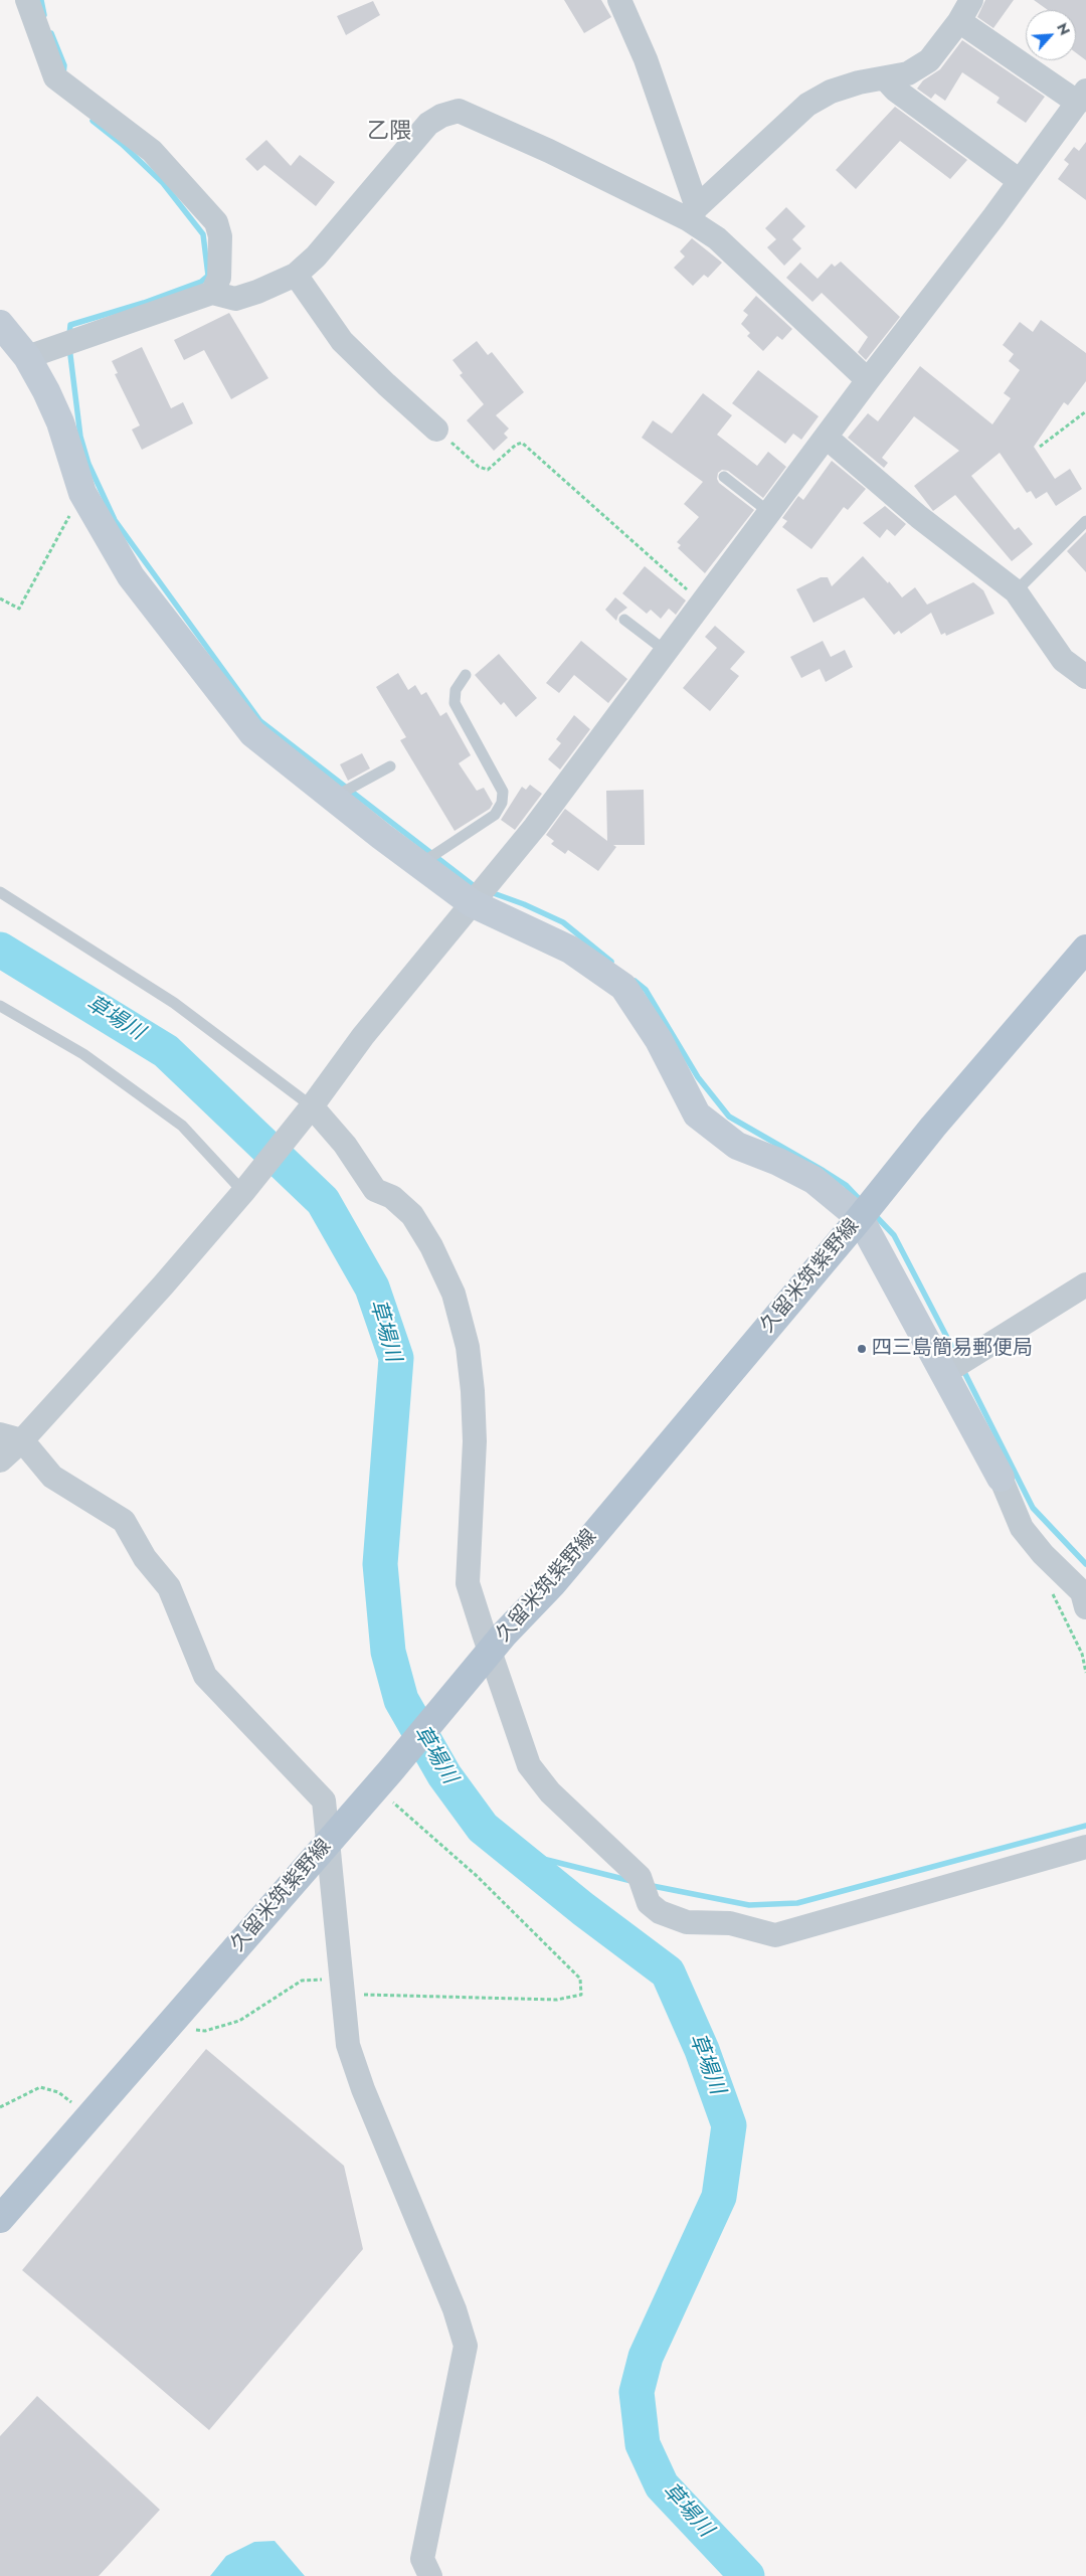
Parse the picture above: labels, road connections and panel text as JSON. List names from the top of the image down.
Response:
{
  "streets": {
    "main road": ["久留米筑紫野線"]
  },
  "districts": ["乙隈"],
  "water": ["草場川"],
  "places": ["四三島簡易郵便局"],
  "north": "top right"
}
